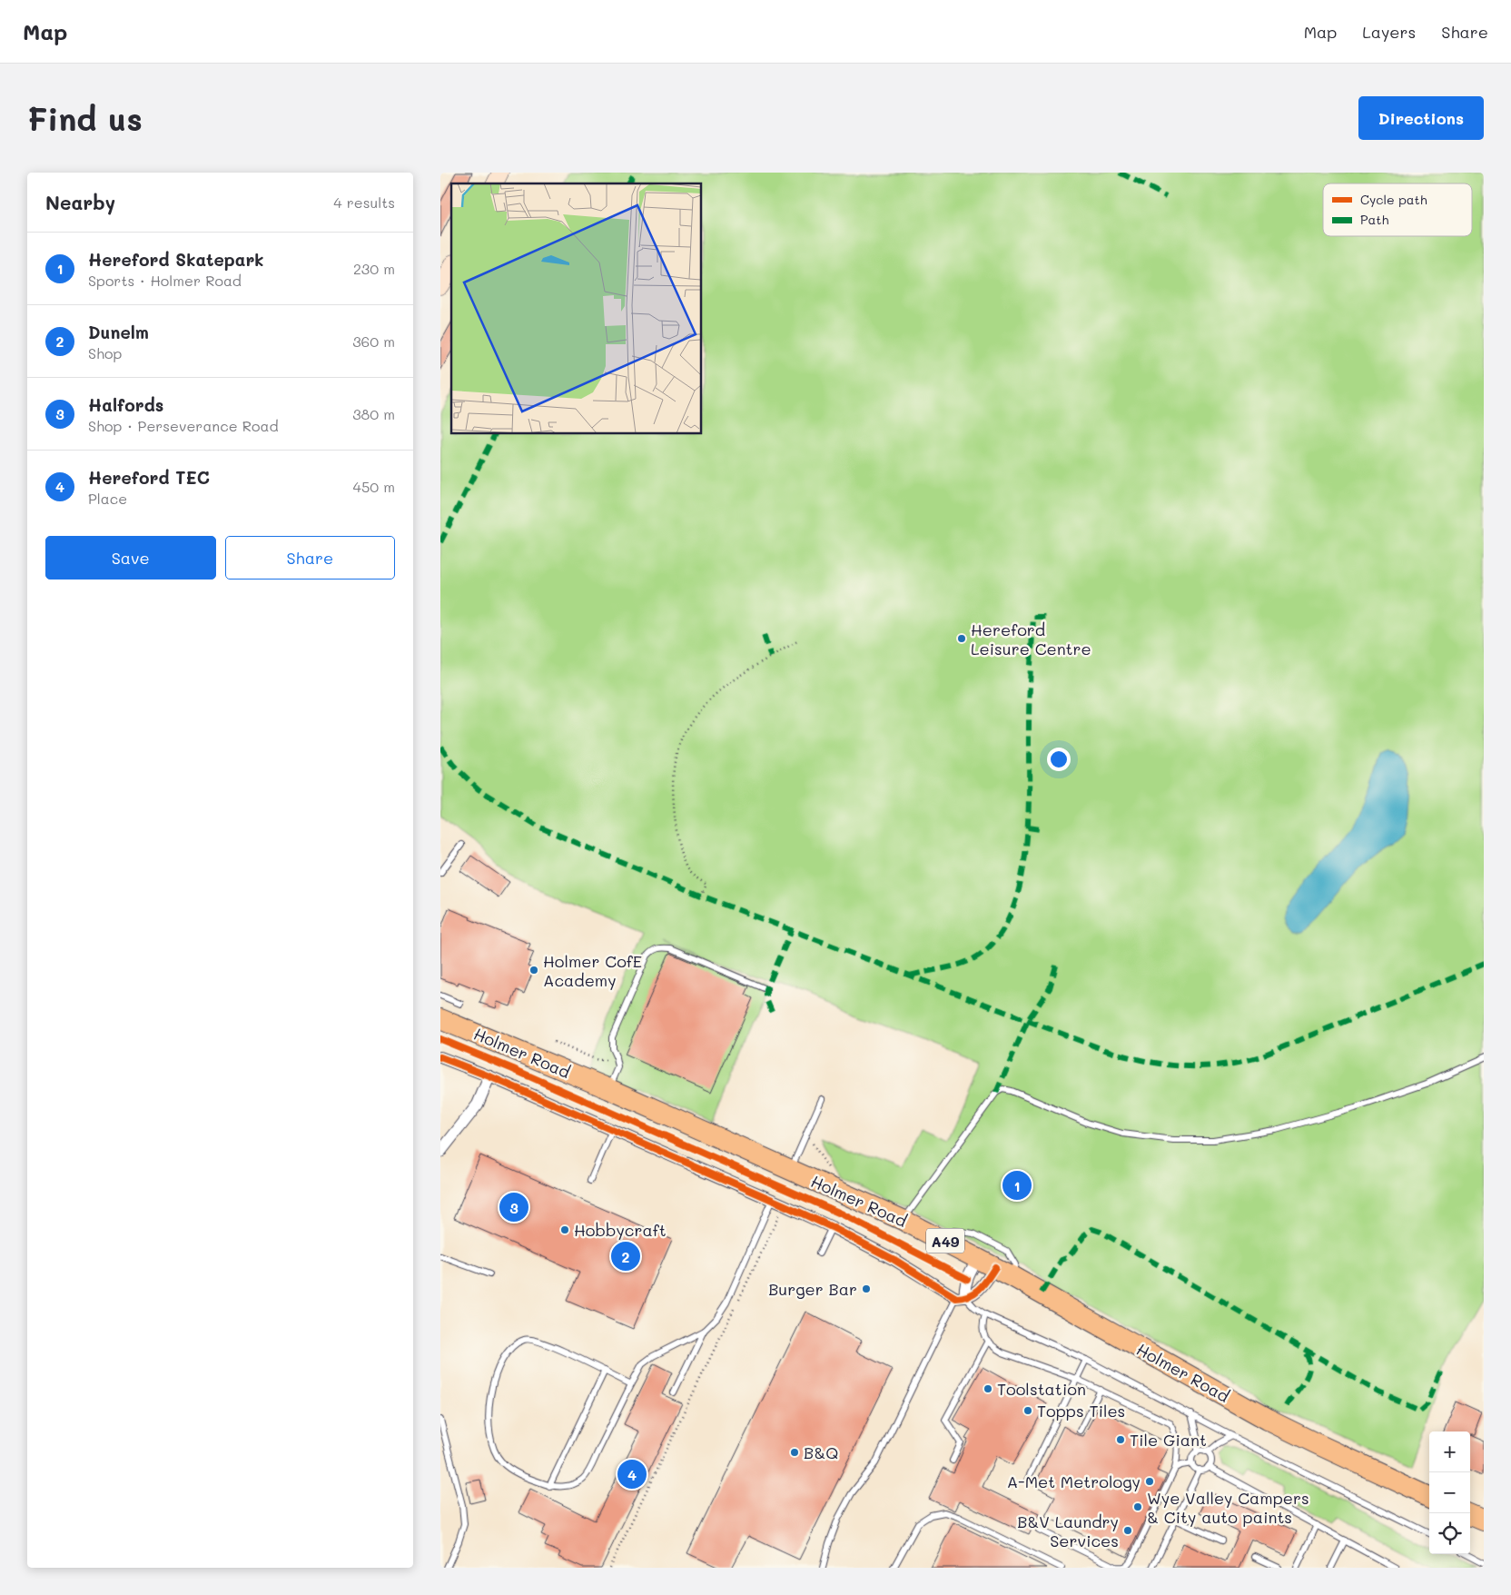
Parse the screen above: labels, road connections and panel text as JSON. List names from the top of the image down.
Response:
{
  "streets": {
    "highway": ["Holmer Road", "A49"]
  },
  "places": [
    "Hereford Leisure Centre",
    "Holmer CofE Academy",
    "Hobbycraft",
    "Burger Bar",
    "Toolstation",
    "Topps Tiles",
    "Tile Giant",
    "B&Q",
    "A-Met Metrology",
    "Wye Valley Campers & City auto paints",
    "B&V Laundry Services"
  ],
  "legend": ["Cycle path", "Path"],
  "page": {
    "header": "Map",
    "nav": ["Map", "Layers", "Share"],
    "buttons": [
      "Directions",
      ["Save", "Share"]
    ],
    "title": "Find us",
    "heading": ["Nearby", "4 results"],
    "list": [
      {
        "mark": "1",
        "name": "Hereford Skatepark",
        "note": "Sports · Holmer Road",
        "value": "230 m"
      },
      {
        "mark": "2",
        "name": "Dunelm",
        "note": "Shop",
        "value": "360 m"
      },
      {
        "mark": "3",
        "name": "Halfords",
        "note": "Shop · Perseverance Road",
        "value": "380 m"
      },
      {
        "mark": "4",
        "name": "Hereford TEC",
        "note": "Place",
        "value": "450 m"
      }
    ],
    "pins": [
      "1",
      "3",
      "2",
      "4"
    ],
    "map_buttons": ["+", "−"]
  }
}
